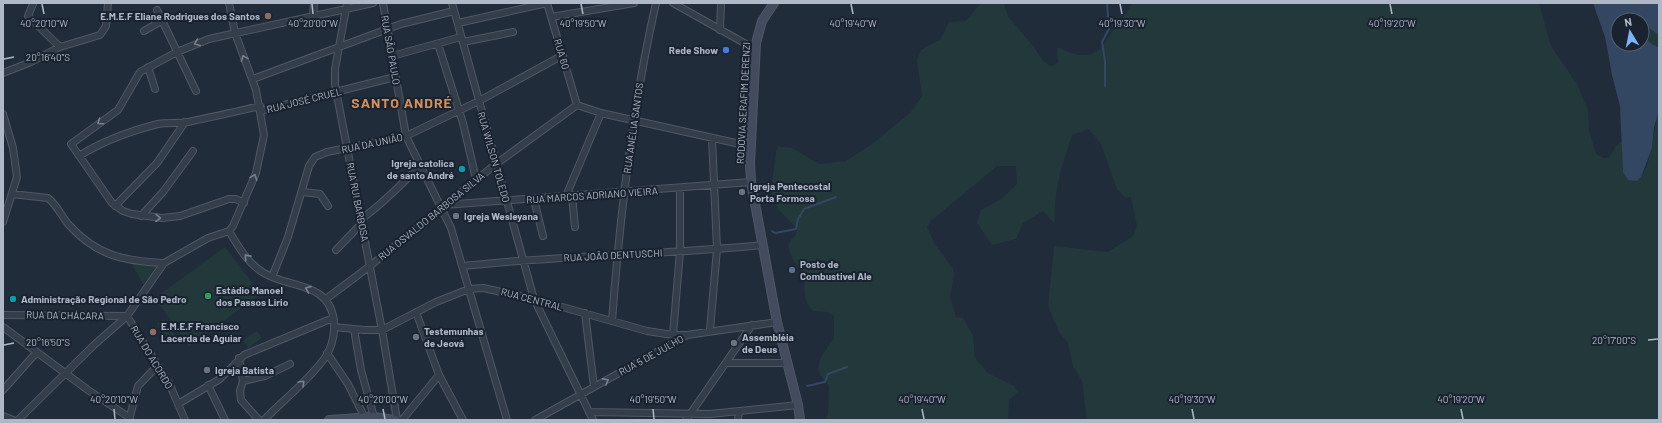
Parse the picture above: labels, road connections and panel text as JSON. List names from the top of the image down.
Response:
{
  "streets": {
    "main road": ["RODOVIA SERAFIM DERENZI"],
    "street": [
      "RUA SÃO PAULO",
      "RUA 60",
      "RUA JOSÉ CRUEL",
      "RUA ANÉLIA SANTOS",
      "RUA DA UNIÃO",
      "RUA WILSON TOLEDO",
      "RUA MARCOS ADRIANO VIEIRA",
      "RUA RUI BARBOSA",
      "RUA OSVALDO BARBOSA SILVA",
      "RUA JOÃO DENTUSCHI",
      "RUA CENTRAL",
      "RUA DA CHÁCARA",
      "RUA 5 DE JULHO",
      "RUA DO ACORDO"
    ]
  },
  "crossings": [
    ["RUA SÃO PAULO", "RUA JOSÉ CRUEL"],
    ["RUA SÃO PAULO", "RUA DA UNIÃO"],
    ["RUA SÃO PAULO", "RUA MARCOS ADRIANO VIEIRA"],
    ["RUA SÃO PAULO", "RUA OSVALDO BARBOSA SILVA"],
    ["RUA SÃO PAULO", "RUA JOÃO DENTUSCHI"],
    ["RUA SÃO PAULO", "RUA CENTRAL"],
    ["RUA 60", "RUA DA UNIÃO"],
    ["RUA 60", "RUA OSVALDO BARBOSA SILVA"],
    ["RUA JOSÉ CRUEL", "RUA RUI BARBOSA"],
    ["RODOVIA SERAFIM DERENZI", "RUA MARCOS ADRIANO VIEIRA"],
    ["RODOVIA SERAFIM DERENZI", "RUA JOÃO DENTUSCHI"],
    ["RODOVIA SERAFIM DERENZI", "RUA 5 DE JULHO"],
    ["RUA ANÉLIA SANTOS", "RUA MARCOS ADRIANO VIEIRA"],
    ["RUA ANÉLIA SANTOS", "RUA JOÃO DENTUSCHI"],
    ["RUA ANÉLIA SANTOS", "RUA CENTRAL"],
    ["RUA DA UNIÃO", "RUA WILSON TOLEDO"],
    ["RUA DA UNIÃO", "RUA RUI BARBOSA"],
    ["RUA WILSON TOLEDO", "RUA MARCOS ADRIANO VIEIRA"],
    ["RUA WILSON TOLEDO", "RUA OSVALDO BARBOSA SILVA"],
    ["RUA WILSON TOLEDO", "RUA JOÃO DENTUSCHI"],
    ["RUA WILSON TOLEDO", "RUA CENTRAL"],
    ["RUA WILSON TOLEDO", "RUA 5 DE JULHO"],
    ["RUA MARCOS ADRIANO VIEIRA", "RUA OSVALDO BARBOSA SILVA"],
    ["RUA RUI BARBOSA", "RUA OSVALDO BARBOSA SILVA"],
    ["RUA RUI BARBOSA", "RUA CENTRAL"],
    ["RUA CENTRAL", "RUA 5 DE JULHO"],
    ["RUA DA CHÁCARA", "RUA DO ACORDO"]
  ],
  "one_way": ["RUA 5 DE JULHO"],
  "districts": ["SANTO ANDRÉ"],
  "places": [
    "E.M.E.F Eliane Rodrigues dos Santos",
    "Rede Show",
    "Igreja catolica de santo André",
    "Igreja Pentecostal Porta Formosa",
    "Igreja Wesleyana",
    "Posto de Combustivel Ale",
    "Estádio Manoel dos Passos Lirio",
    "Administração Regional de São Pedro",
    "E.M.E.F Francisco Lacerda de Aguiar",
    "Testemunhas de Jeová",
    "Assembléia de Deus",
    "Igreja Batista"
  ],
  "north": "top",
  "coordinates": [
    "40°20'10\"W",
    "40°20'00\"W",
    "40°19'50\"W",
    "40°19'40\"W",
    "40°19'30\"W",
    "40°19'20\"W",
    "20°16'40\"S",
    "20°17'00\"S",
    "20°16'50\"S"
  ]
}
